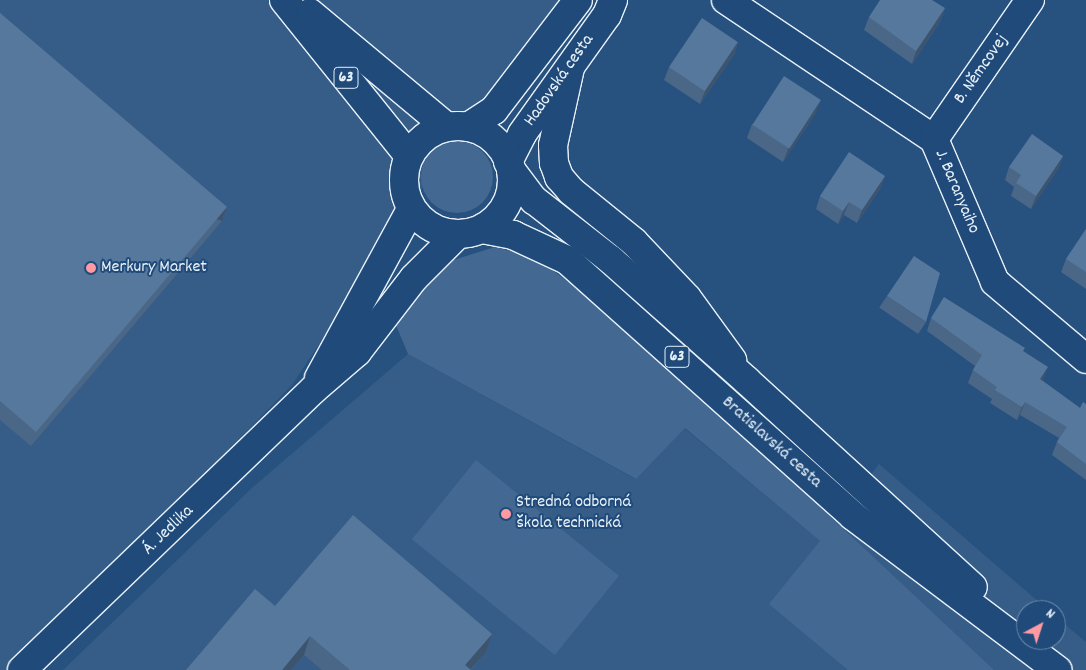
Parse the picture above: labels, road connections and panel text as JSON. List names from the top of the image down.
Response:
{
  "streets": {
    "street": [
      "B. Němcovej",
      "63",
      "Hadovská cesta",
      "J. Baranyaiho",
      "Bratislavská cesta",
      "Á. Jedlika"
    ]
  },
  "crossings": [
    ["B. Němcovej", "J. Baranyaiho"],
    ["63", "Hadovská cesta"],
    ["63", "Bratislavská cesta"],
    ["63", "Á. Jedlika"],
    ["Hadovská cesta", "Bratislavská cesta"],
    ["Hadovská cesta", "Á. Jedlika"],
    ["Bratislavská cesta", "Á. Jedlika"]
  ],
  "places": ["Merkury Market", "Stredná odborná škola technická"],
  "north": "top right"
}
